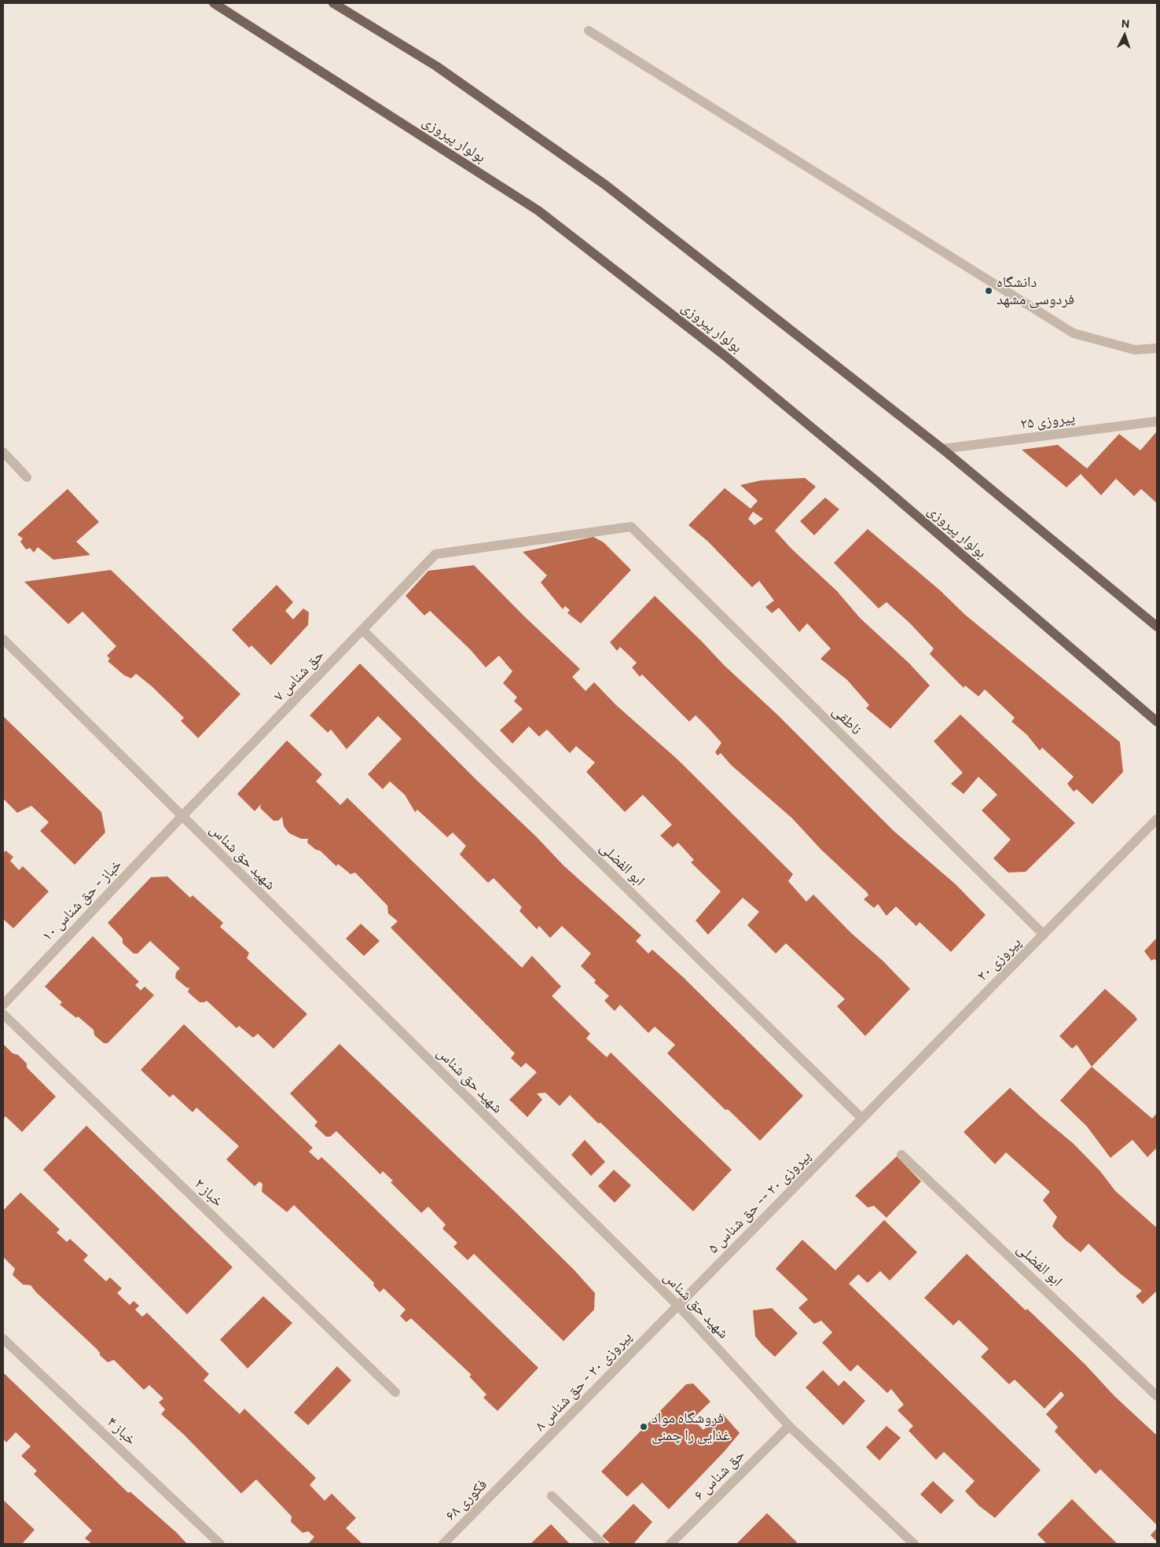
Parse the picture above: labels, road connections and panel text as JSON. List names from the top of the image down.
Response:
{
  "streets": {
    "main road": ["بولوار پیروزی"],
    "street": [
      "پیروزی ۲۵",
      "حق شناس ۷",
      "ناطقی",
      "شهید حق شناس",
      "ابو الفضلی",
      "خباز - حق شناس ۱۰",
      "پیروزی ۲۰",
      "خباز ۲",
      "پیروزی ۲۰ -- حق شناس ۵",
      "پیروزی ۲۰ - حق شناس ۸",
      "خباز ۴",
      "حق شناس ۶",
      "فکوری ۶۸"
    ]
  },
  "crossings": [
    ["حق شناس ۷", "ناطقی"],
    ["حق شناس ۷", "شهید حق شناس"],
    ["حق شناس ۷", "ابو الفضلی"],
    ["حق شناس ۷", "خباز - حق شناس ۱۰"],
    ["ناطقی", "پیروزی ۲۰"],
    ["شهید حق شناس", "خباز - حق شناس ۱۰"],
    ["شهید حق شناس", "پیروزی ۲۰ -- حق شناس ۵"],
    ["شهید حق شناس", "پیروزی ۲۰ - حق شناس ۸"],
    ["شهید حق شناس", "حق شناس ۶"],
    ["ابو الفضلی", "پیروزی ۲۰"],
    ["ابو الفضلی", "پیروزی ۲۰ -- حق شناس ۵"],
    ["پیروزی ۲۰", "پیروزی ۲۰ -- حق شناس ۵"],
    ["پیروزی ۲۰ -- حق شناس ۵", "پیروزی ۲۰ - حق شناس ۸"],
    ["پیروزی ۲۰ - حق شناس ۸", "فکوری ۶۸"]
  ],
  "places": ["دانشگاه فردوسی مشهد", "فروشگاه مواد غذایی را چمنی"],
  "north": "top"
}
